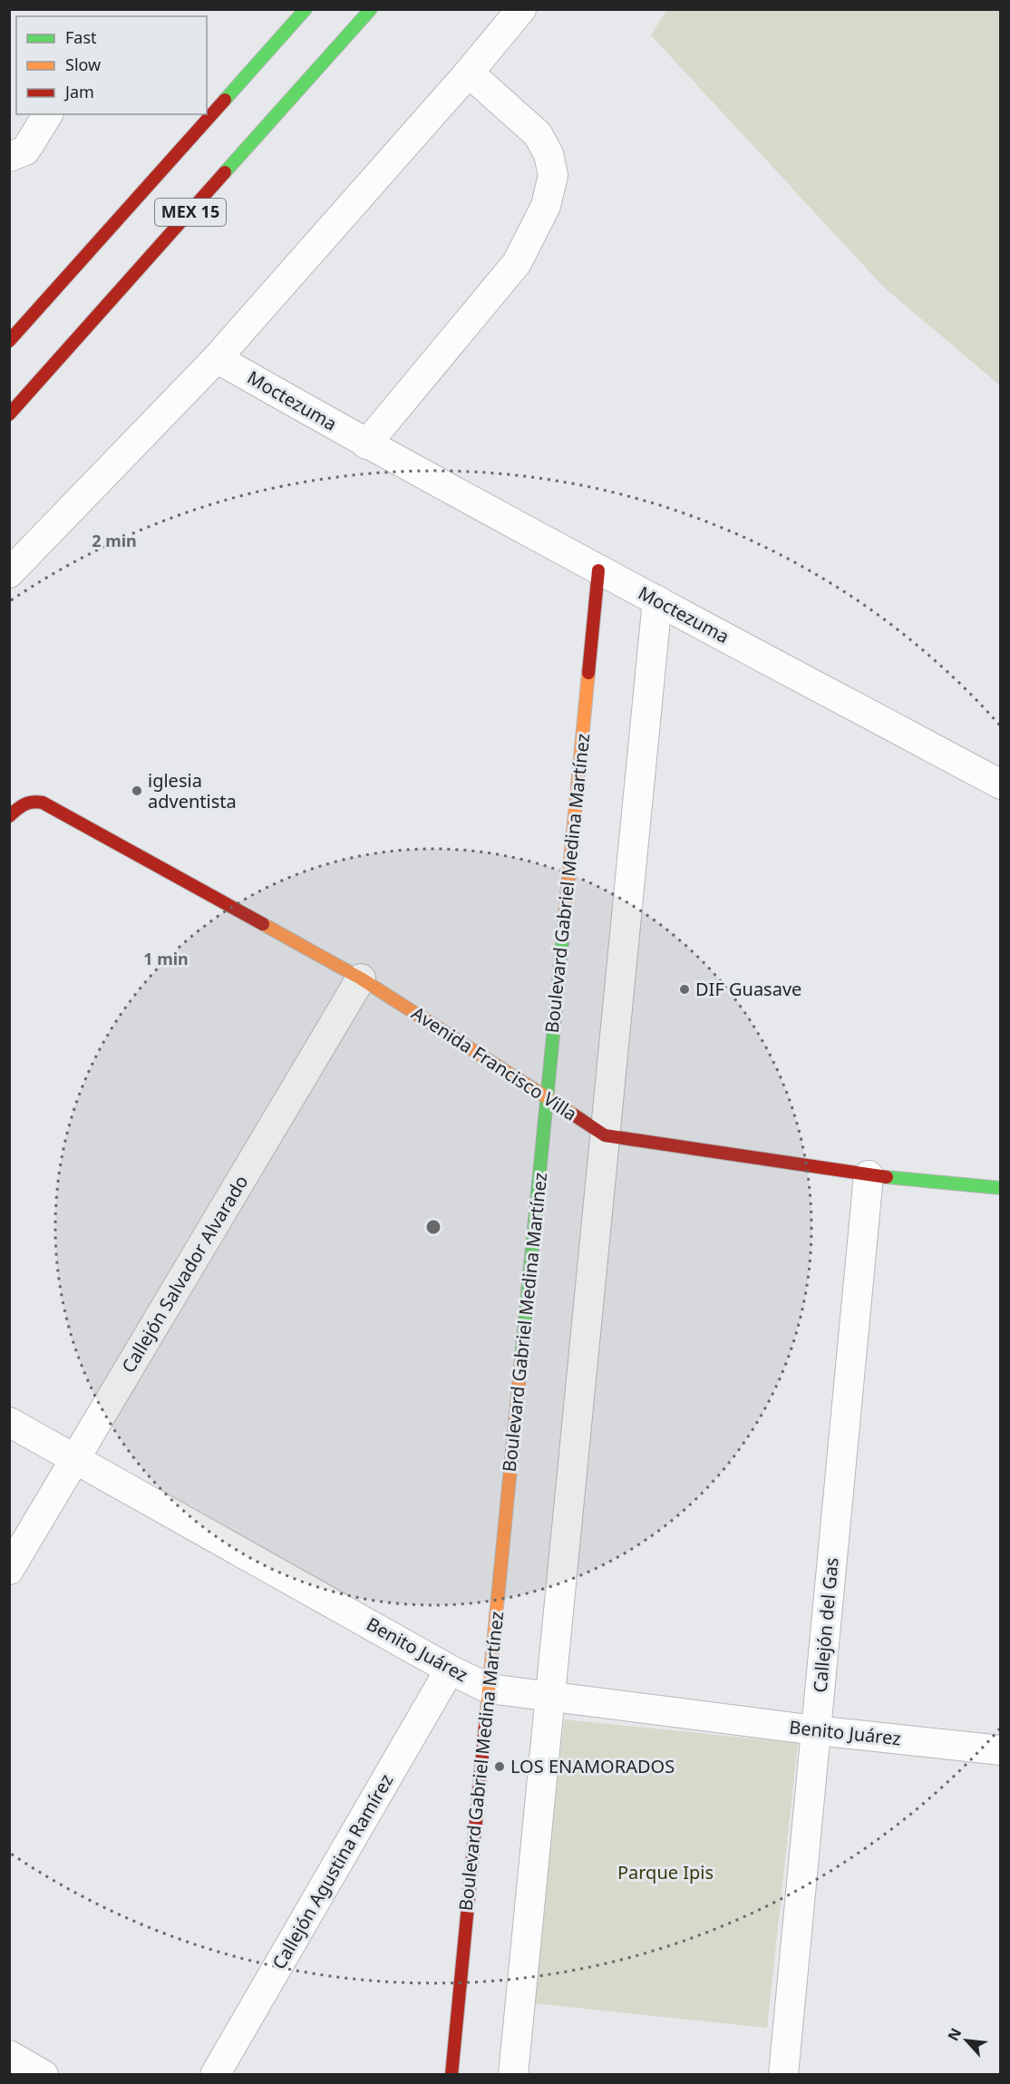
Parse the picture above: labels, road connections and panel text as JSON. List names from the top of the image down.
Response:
{
  "streets": {
    "main road": ["MEX 15", "Boulevard Gabriel Medina Martínez", "Avenida Francisco Villa"],
    "street": [
      "Moctezuma",
      "Callejón Salvador Alvarado",
      "Callejón del Gas",
      "Benito Juárez",
      "Callejón Agustina Ramírez"
    ]
  },
  "crossings": [
    ["Moctezuma", "Boulevard Gabriel Medina Martínez"],
    ["Boulevard Gabriel Medina Martínez", "Avenida Francisco Villa"],
    ["Boulevard Gabriel Medina Martínez", "Benito Juárez"],
    ["Avenida Francisco Villa", "Callejón Salvador Alvarado"],
    ["Avenida Francisco Villa", "Callejón del Gas"],
    ["Callejón Salvador Alvarado", "Benito Juárez"],
    ["Callejón del Gas", "Benito Juárez"],
    ["Benito Juárez", "Callejón Agustina Ramírez"]
  ],
  "parks": ["Parque Ipis"],
  "places": ["iglesia adventista", "DIF Guasave", "LOS ENAMORADOS"],
  "legend": ["Fast", "Slow", "Jam"],
  "north": "top left",
  "rings": ["2 min", "1 min"]
}
